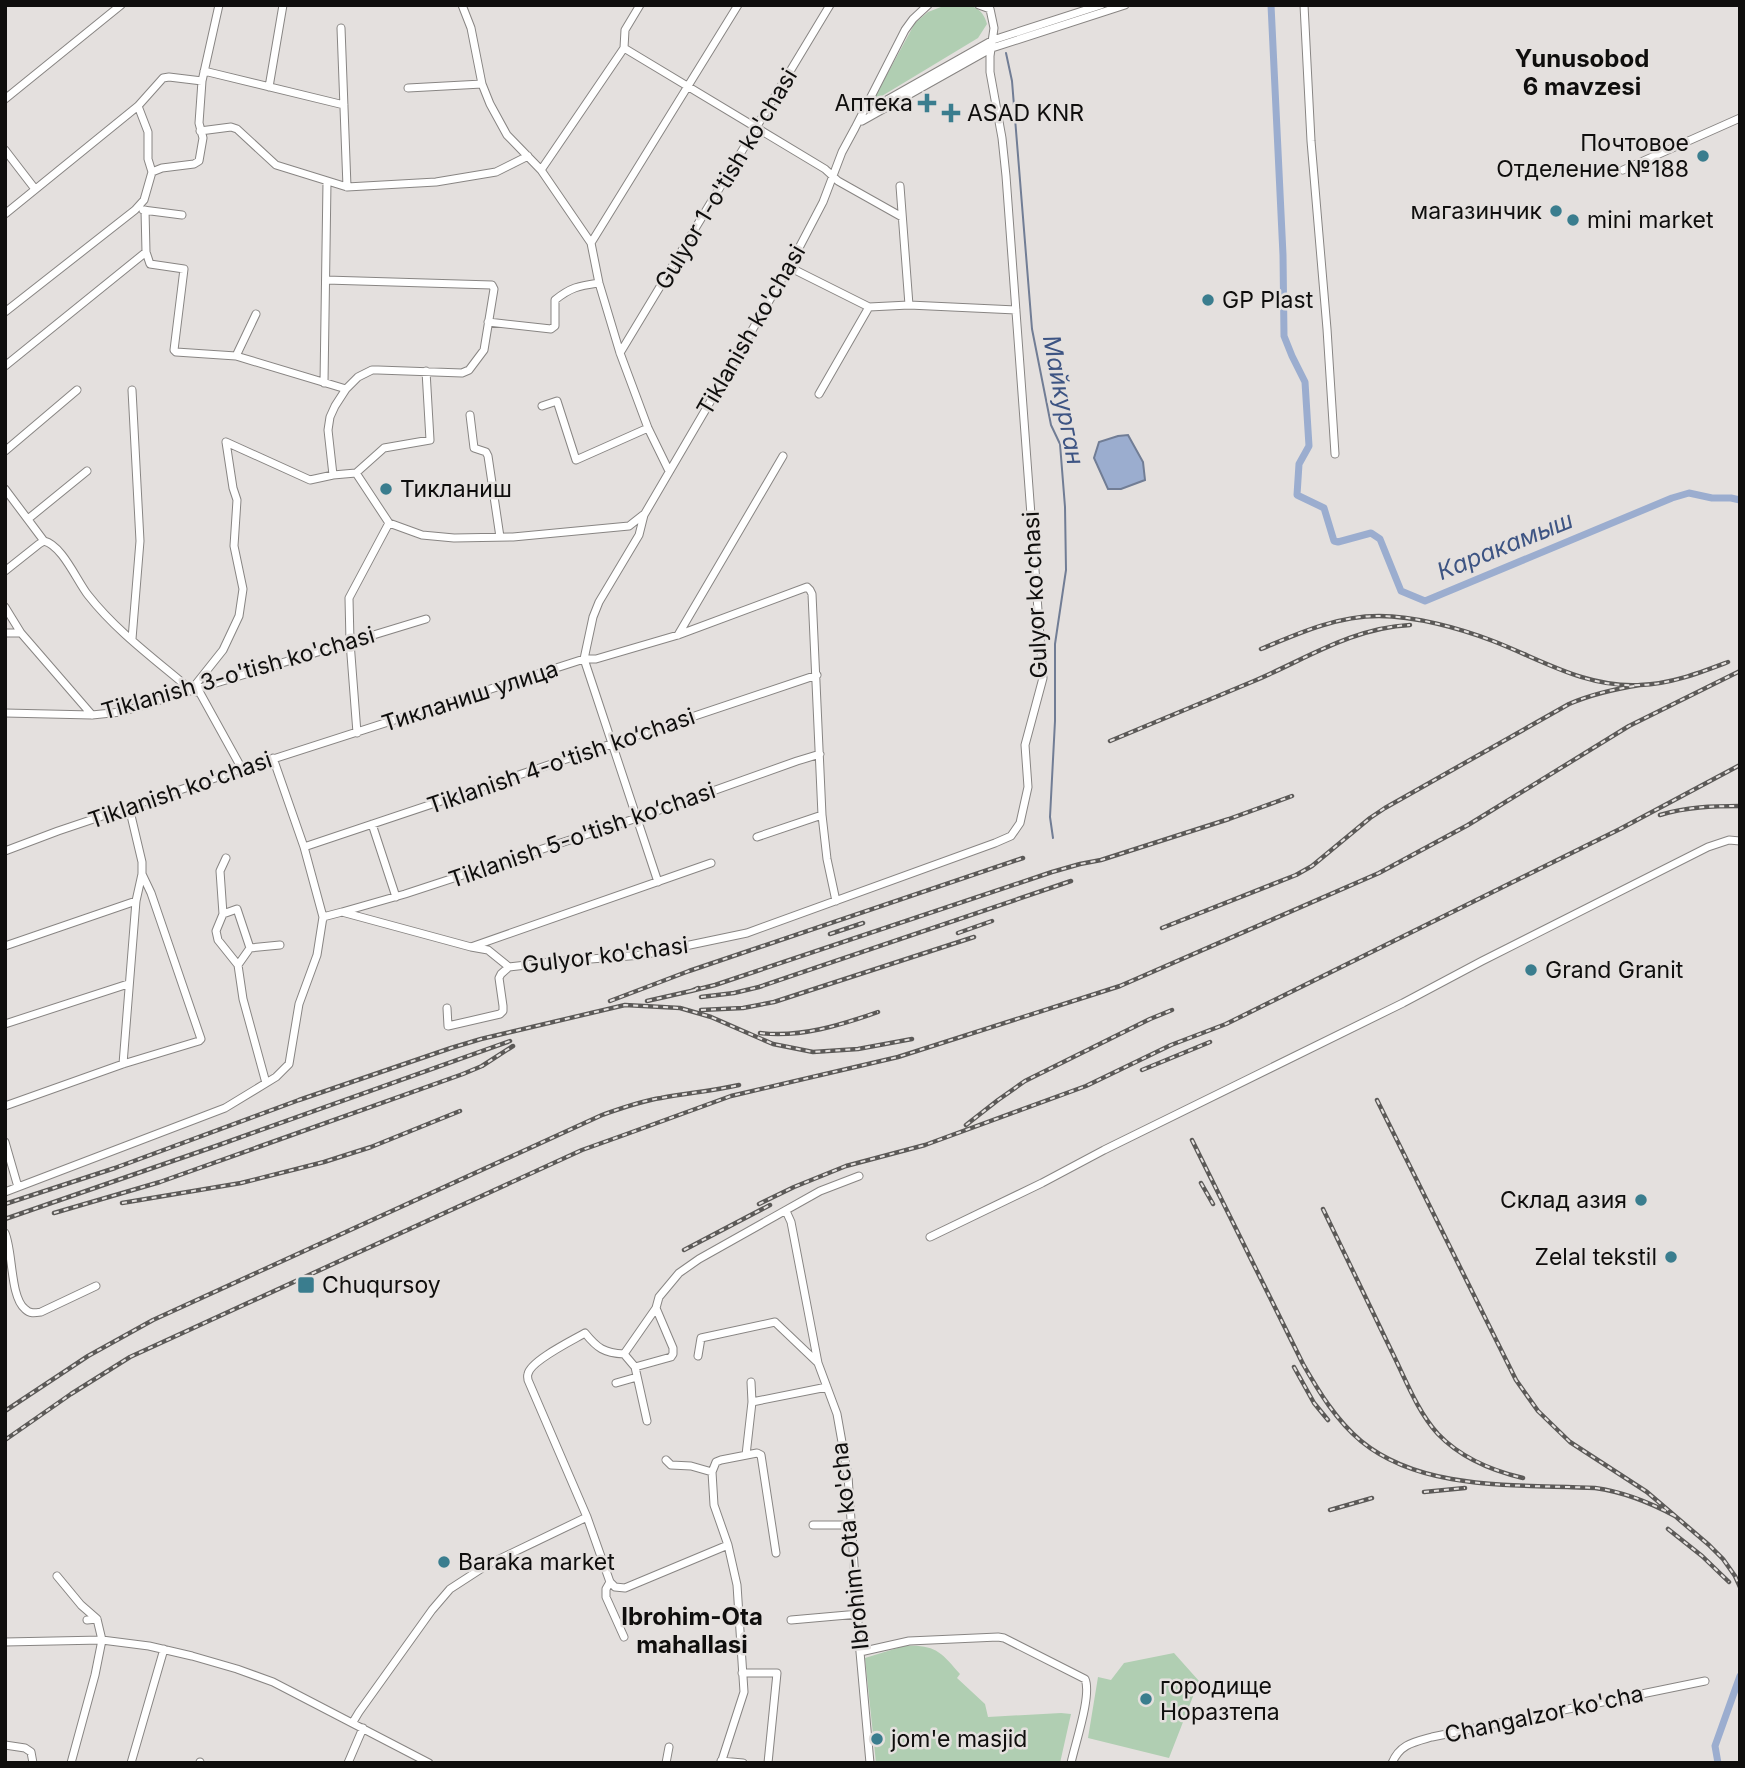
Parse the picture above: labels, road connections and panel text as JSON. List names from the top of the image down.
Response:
{
  "streets": {
    "street": [
      "Gulyor 1-o'tish ko'chasi",
      "Tiklanish ko'chasi",
      "Gulyor ko'chasi",
      "Tiklanish 3-o'tish ko'chasi",
      "Тикланиш улица",
      "Tiklanish 4-o'tish ko‘chasi",
      "Tiklanish 5-o'tish ko‘chasi",
      "Ibrohim-Ota ko'cha",
      "Changalzor ko'cha"
    ]
  },
  "crossings": [
    ["Tiklanish ko'chasi", "Тикланиш улица"],
    ["Тикланиш улица", "Tiklanish 4-o'tish ko‘chasi"]
  ],
  "districts": ["Yunusobod 6 mavzesi", "Ibrohim-Ota mahallasi"],
  "water": ["Майкурган", "Каракамыш"],
  "places": {
    "health": ["Аптека", "ASAD KNR"],
    "other": [
      "Почтовое Отделение №188",
      "магазинчик",
      "mini market",
      "GP Plast",
      "Тикланиш",
      "Grand Granit",
      "Склад азия",
      "Zelal tekstil",
      "Baraka market",
      "городище Норазтепа",
      "jom'e masjid"
    ],
    "transit": ["Chuqursoy"]
  }
}
